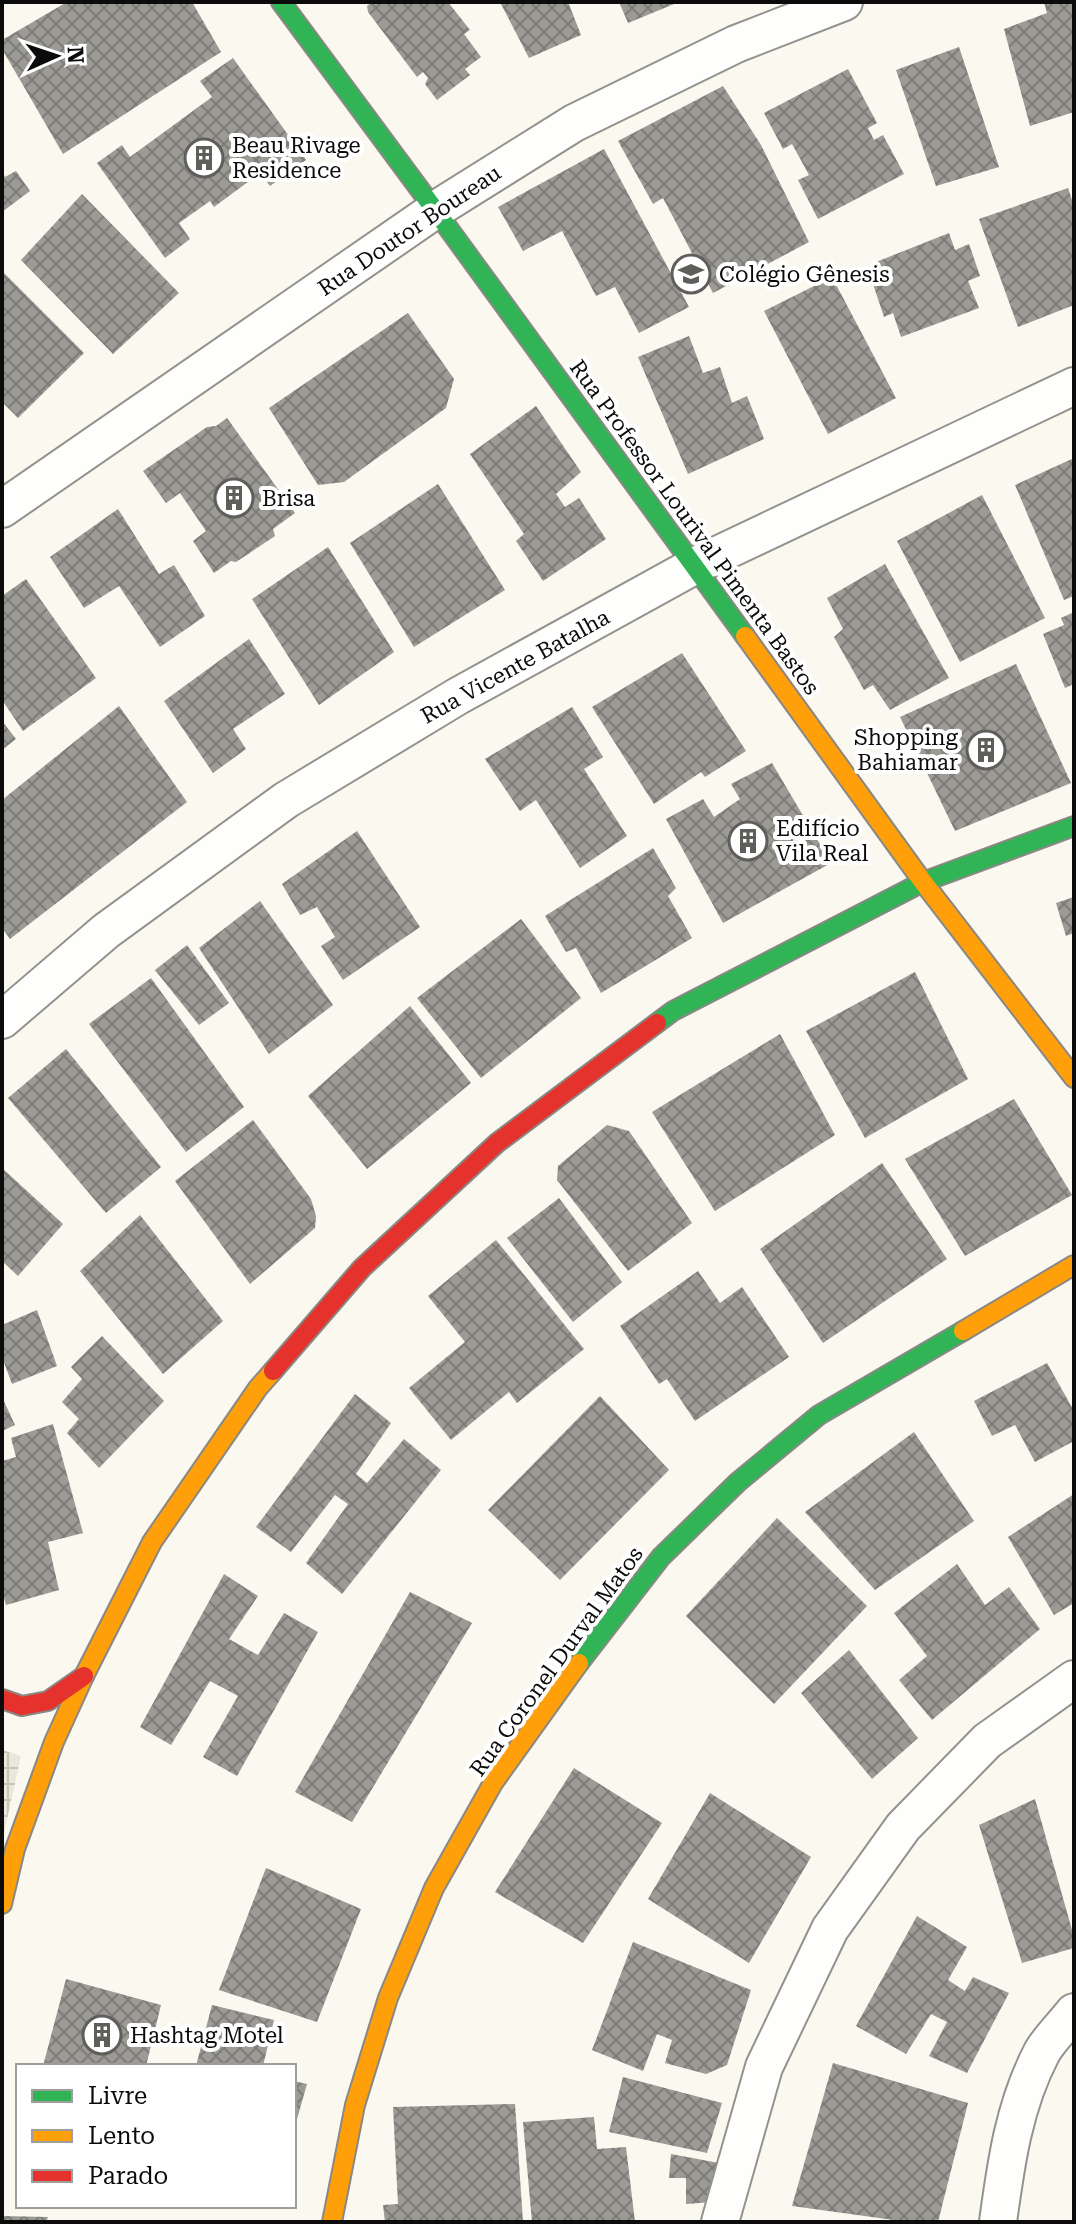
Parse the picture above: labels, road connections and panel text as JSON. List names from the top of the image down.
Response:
{
  "streets": {
    "street": [
      "Rua Doutor Boureau",
      "Rua Professor Lourival Pimenta Bastos",
      "Rua Vicente Batalha",
      "Rua Coronel Durval Matos"
    ]
  },
  "crossings": [
    ["Rua Doutor Boureau", "Rua Professor Lourival Pimenta Bastos"],
    ["Rua Professor Lourival Pimenta Bastos", "Rua Vicente Batalha"]
  ],
  "places": {
    "building": [
      "Beau Rivage Residence",
      "Brisa",
      "Shopping Bahiamar",
      "Edifício Vila Real",
      "Hashtag Motel"
    ],
    "school or university": ["Colégio Gênesis"]
  },
  "legend": ["Livre", "Lento", "Parado"],
  "north": "right"
}
